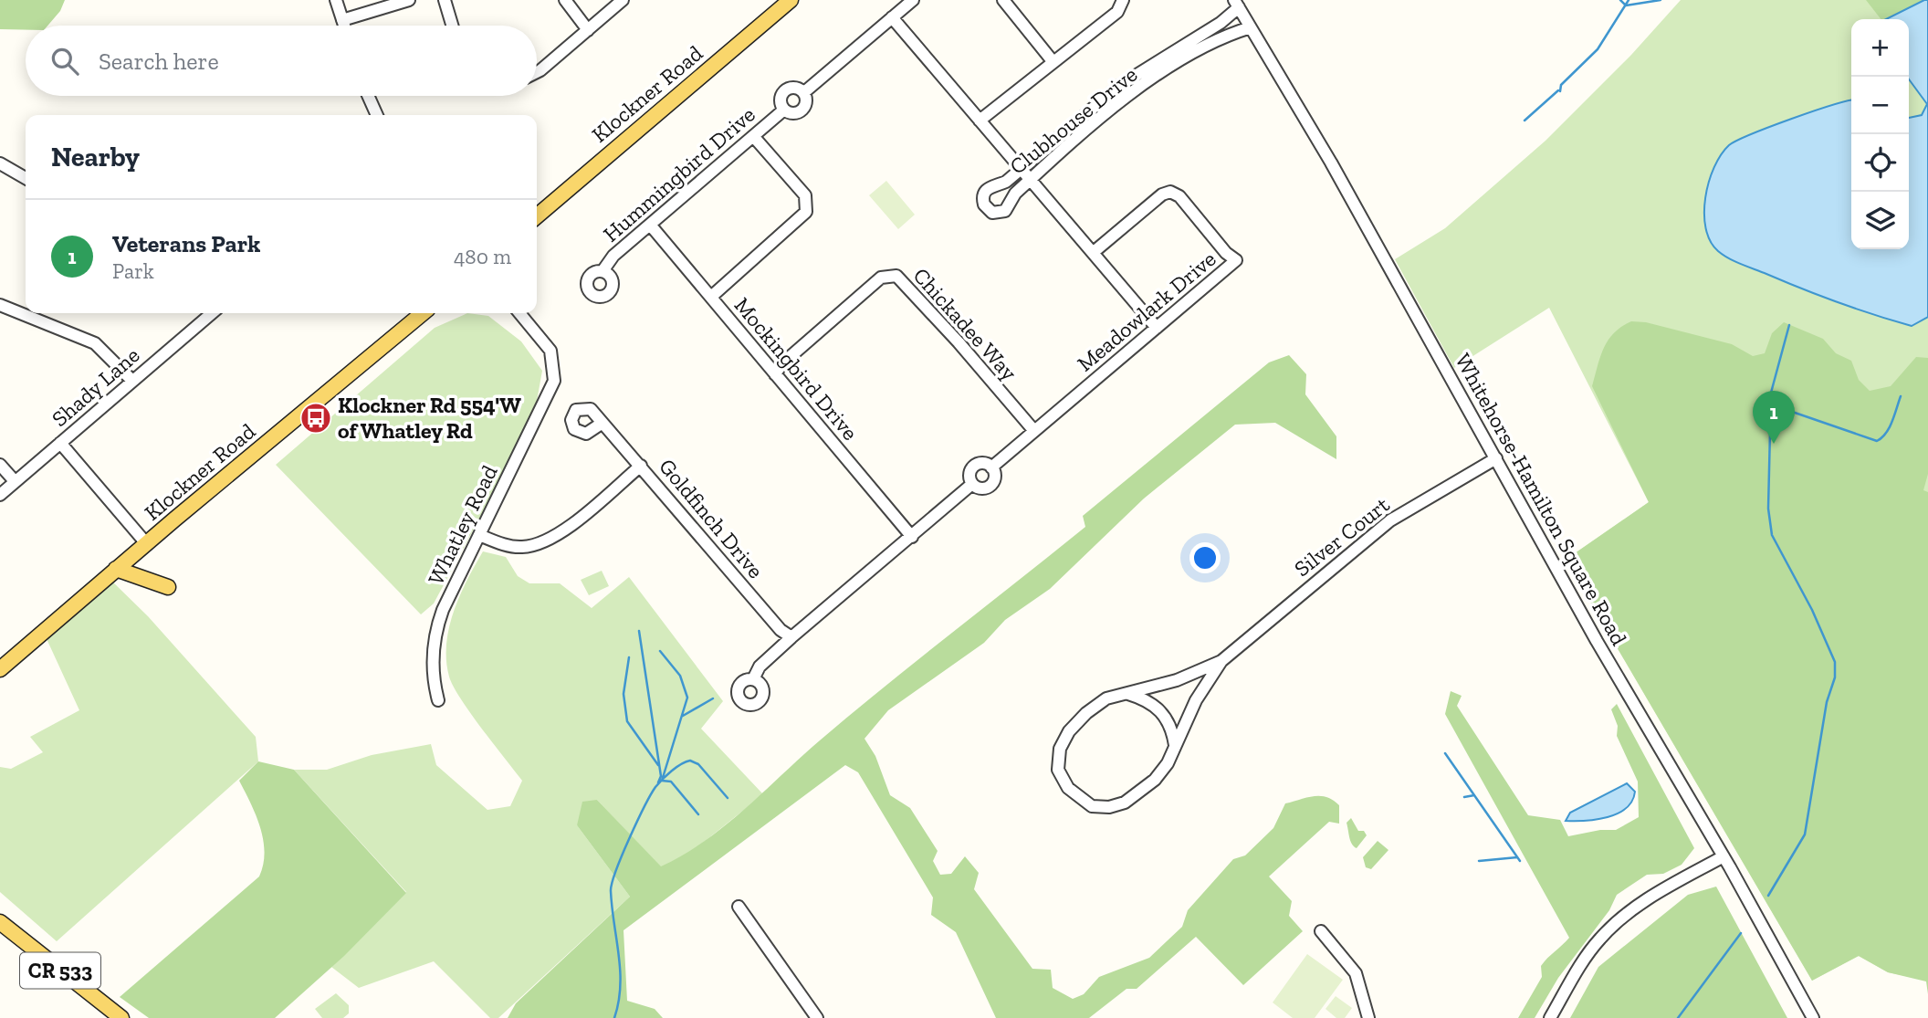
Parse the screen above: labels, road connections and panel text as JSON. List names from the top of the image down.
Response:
{
  "streets": {
    "main road": ["Klockner Road", "CR 533"],
    "street": [
      "Clubhouse Drive",
      "Hummingbird Drive",
      "Meadowlark Drive",
      "Chickadee Way",
      "Mockingbird Drive",
      "Shady Lane",
      "Whitehorse-Hamilton Square Road",
      "Goldfinch Drive",
      "Whatley Road",
      "Silver Court"
    ]
  },
  "crossings": [
    ["Clubhouse Drive", "Whitehorse-Hamilton Square Road"],
    ["Hummingbird Drive", "Mockingbird Drive"],
    ["Meadowlark Drive", "Chickadee Way"],
    ["Meadowlark Drive", "Mockingbird Drive"],
    ["Meadowlark Drive", "Goldfinch Drive"],
    ["Chickadee Way", "Mockingbird Drive"],
    ["Whitehorse-Hamilton Square Road", "Silver Court"]
  ],
  "places": {
    "bus stop": ["Klockner Rd 554'W of Whatley Rd"]
  },
  "page": {
    "map_buttons": ["+", "−"],
    "search": "Search here",
    "heading": "Nearby",
    "list": [
      {
        "mark": "1",
        "name": "Veterans Park",
        "note": "Park",
        "value": "480 m"
      }
    ],
    "pins": "1"
  }
}
